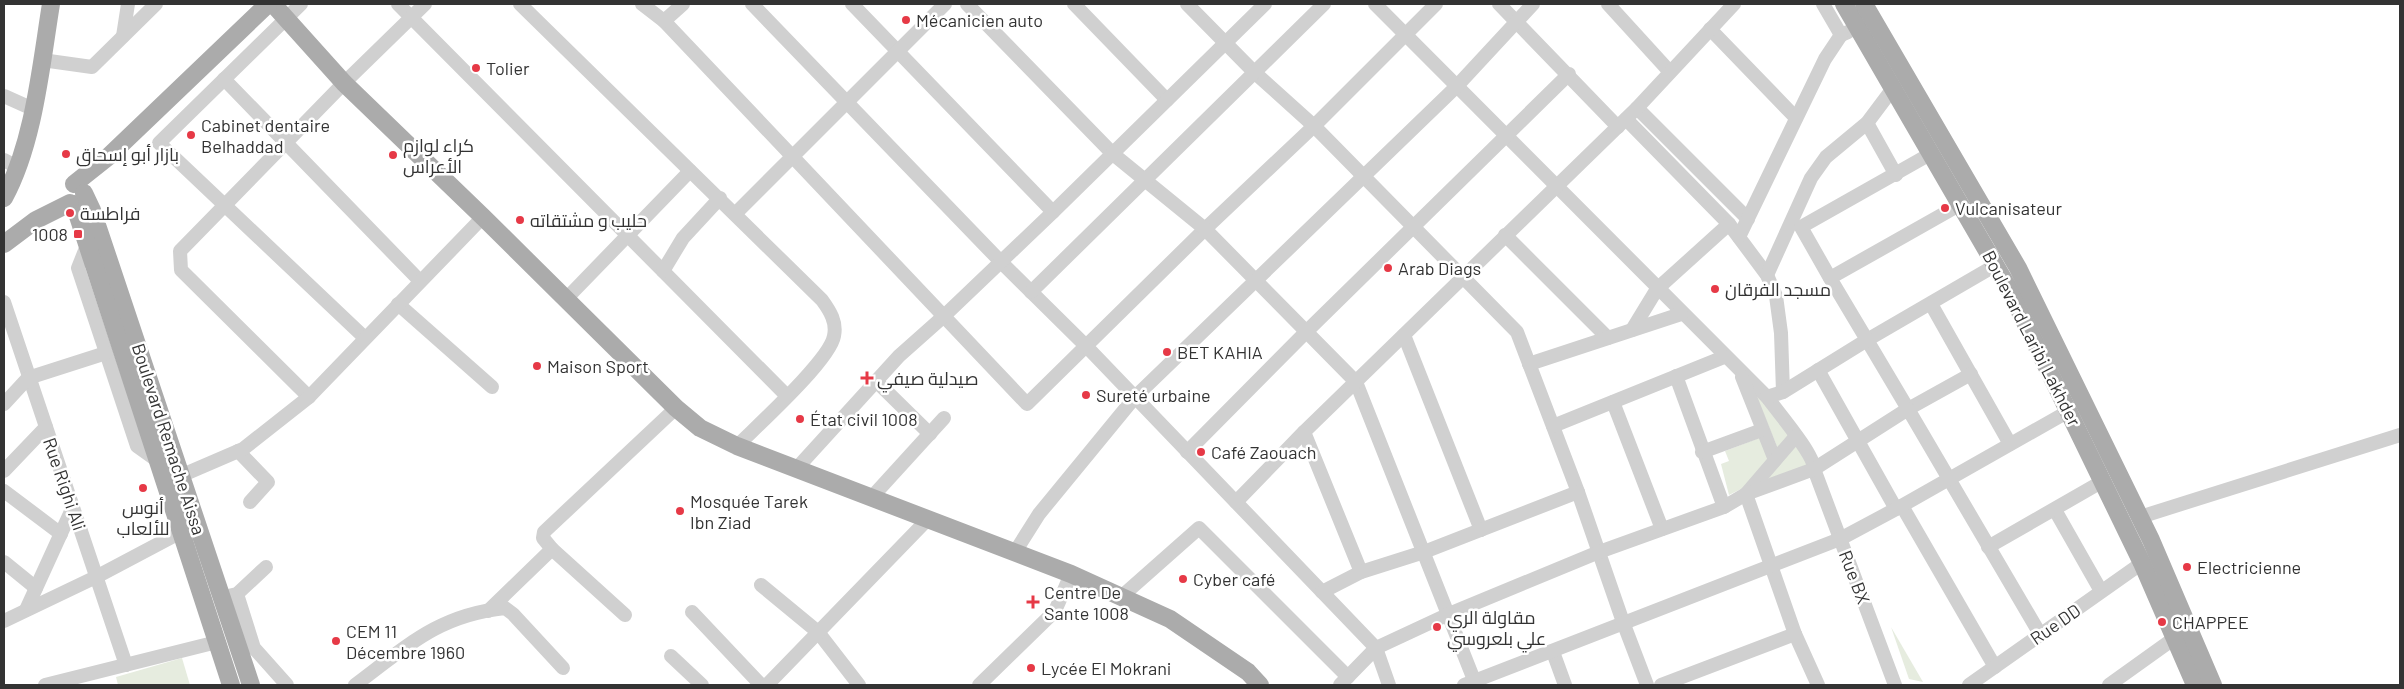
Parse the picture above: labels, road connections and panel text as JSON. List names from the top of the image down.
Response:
{
  "streets": {
    "main road": ["Boulevard Laribi Lakhder", "Boulevard Remache Aissa"],
    "street": ["Rue Righi Ali", "Rue BX", "Rue DD"]
  },
  "crossings": [
    ["Boulevard Laribi Lakhder", "Rue DD"]
  ],
  "places": {
    "other": [
      "Mécanicien auto",
      "Tolier",
      "Cabinet dentaire Belhaddad",
      "بازار أبو إسحاق",
      "كراء لوازم الأعراس",
      "Vulcanisateur",
      "فراطسة",
      "حليب و مشتقاته",
      "Arab Diags",
      "مسجد الفرقان",
      "BET KAHIA",
      "Maison Sport",
      "Sureté urbaine",
      "État civil 1008",
      "Café Zaouach",
      "أنوس للألعاب",
      "Mosquée Tarek Ibn Ziad",
      "Electricienne",
      "Cyber café",
      "CHAPPEE",
      "مقاولة الري علي بلعروسي",
      "CEM 11 Décembre 1960",
      "Lycée El Mokrani"
    ],
    "transit": ["1008"],
    "health": ["صيدلية صيفي", "Centre De Sante 1008"]
  }
}
